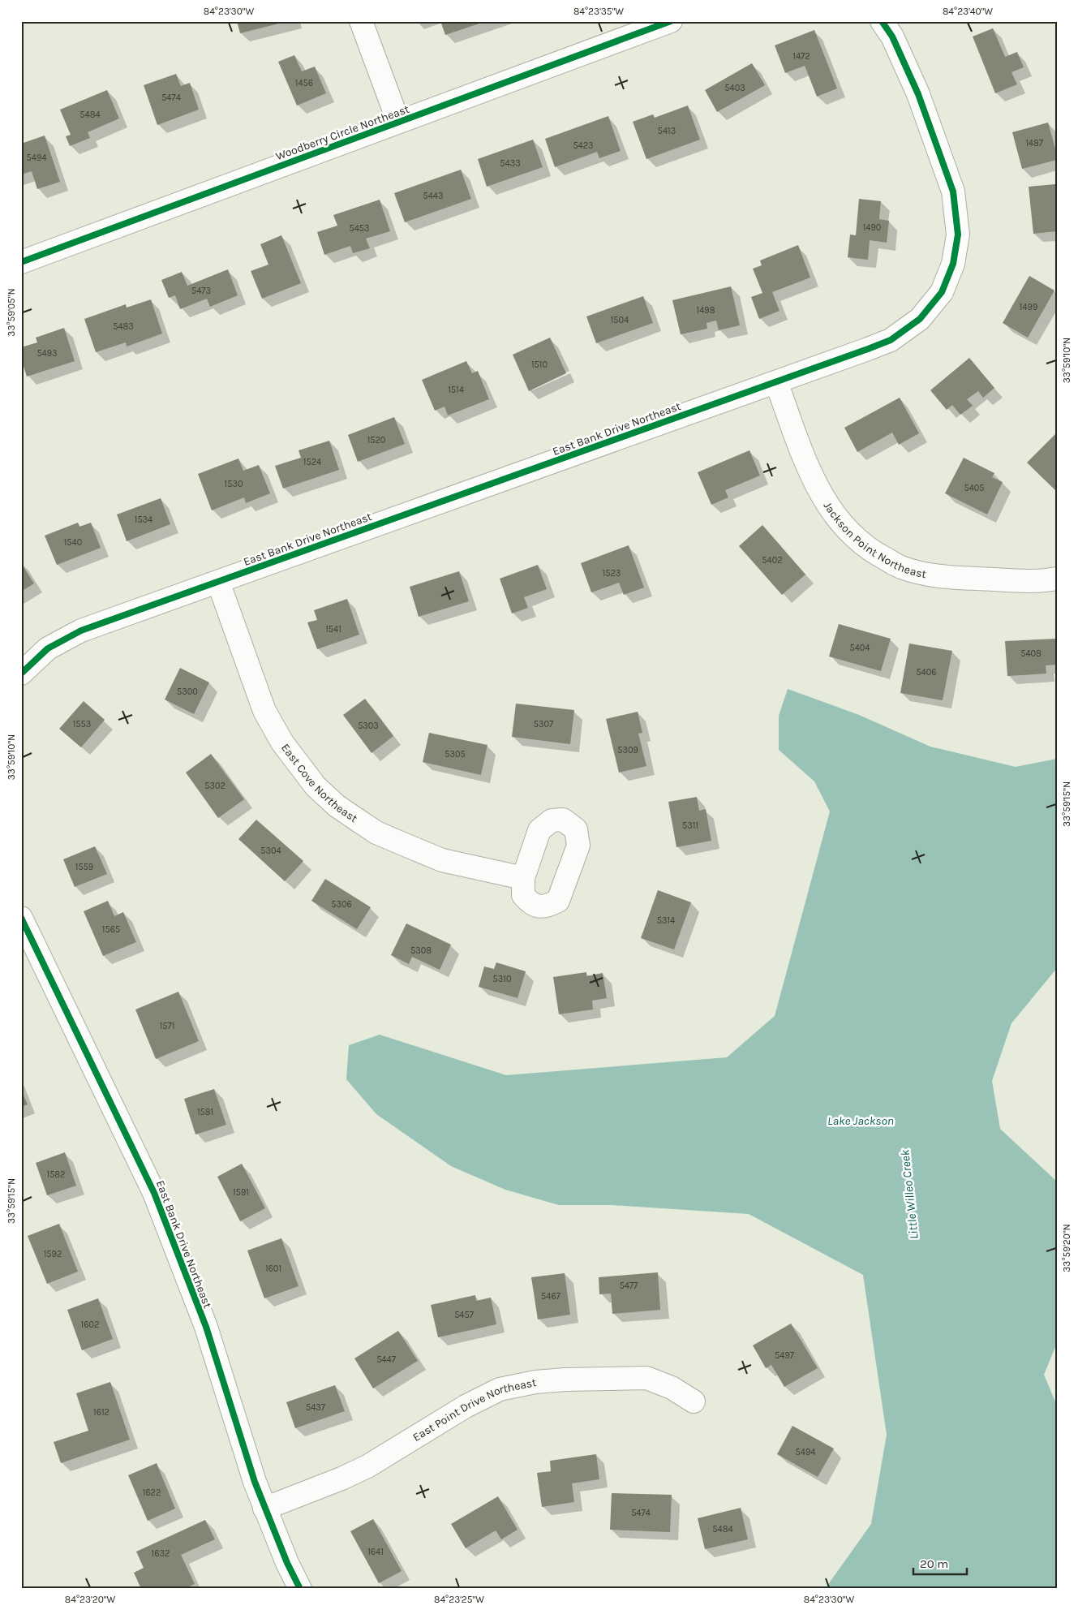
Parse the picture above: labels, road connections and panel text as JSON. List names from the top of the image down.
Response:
{
  "streets": {
    "street": [
      "Woodberry Circle Northeast",
      "East Bank Drive Northeast",
      "Jackson Point Northeast",
      "East Cove Northeast",
      "East Point Drive Northeast"
    ]
  },
  "crossings": [
    ["East Bank Drive Northeast", "Jackson Point Northeast"],
    ["East Bank Drive Northeast", "East Cove Northeast"],
    ["East Bank Drive Northeast", "East Point Drive Northeast"]
  ],
  "water": ["Lake Jackson", "Little Willeo Creek"],
  "house_numbers": [
    "1472",
    "1456",
    "5403",
    "5474",
    "5484",
    "5413",
    "1487",
    "5423",
    "5494",
    "5433",
    "5443",
    "1490",
    "5453",
    "5473",
    "1499",
    "1498",
    "1504",
    "5483",
    "5493",
    "1510",
    "1514",
    "1520",
    "1524",
    "1530",
    "5405",
    "1534",
    "1540",
    "5402",
    "1523",
    "1541",
    "5404",
    "5408",
    "5406",
    "5300",
    "1553",
    "5307",
    "5303",
    "5309",
    "5305",
    "5302",
    "5311",
    "5304",
    "1559",
    "5306",
    "5314",
    "1565",
    "5308",
    "5310",
    "1571",
    "1581",
    "1582",
    "1591",
    "1592",
    "1601",
    "5477",
    "5467",
    "5457",
    "1602",
    "5497",
    "5447",
    "5437",
    "1612",
    "5494",
    "1622",
    "5474",
    "5484",
    "1641",
    "1632"
  ],
  "scale_bar": "20 m",
  "coordinates": [
    "84°23'30\"W",
    "84°23'35\"W",
    "84°23'40\"W",
    "33°59'05\"N",
    "33°59'10\"N",
    "33°59'15\"N",
    "33°59'20\"N",
    "84°23'20\"W",
    "84°23'25\"W"
  ]
}
